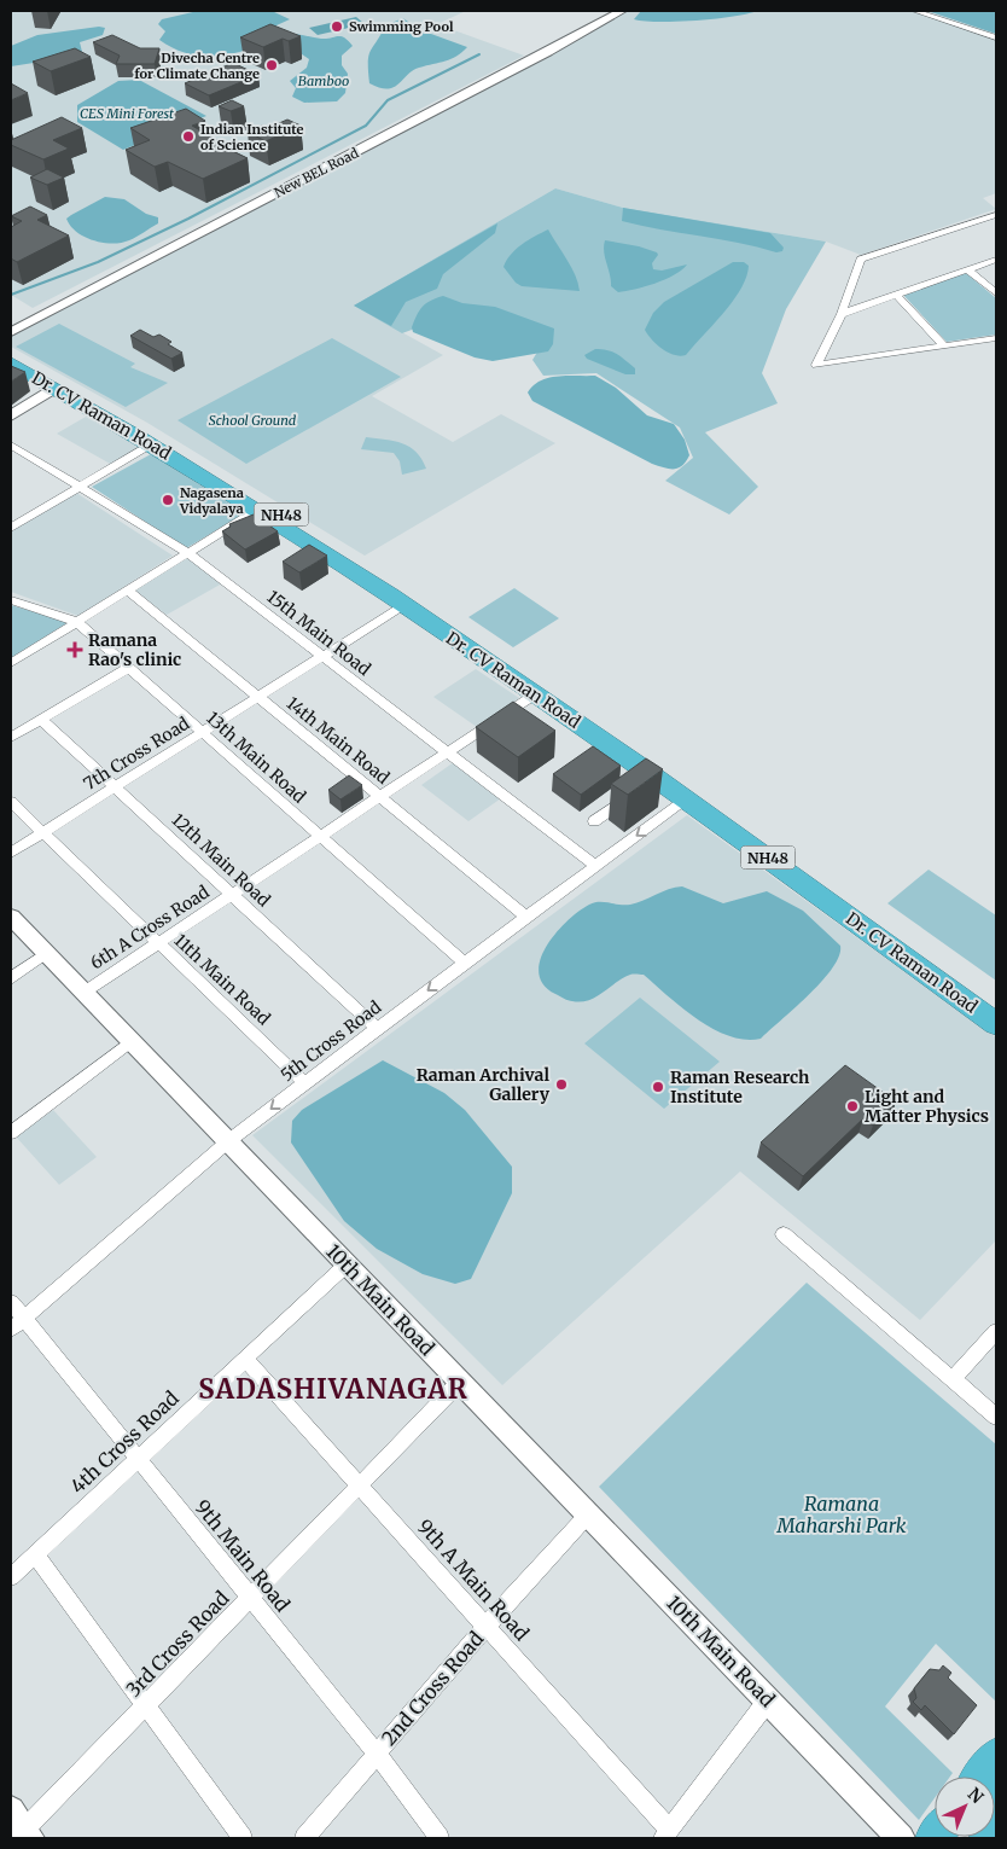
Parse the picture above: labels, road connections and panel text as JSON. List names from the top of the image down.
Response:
{
  "streets": {
    "highway": ["Dr. CV Raman Road", "NH48"],
    "main road": ["New BEL Road", "10th Main Road"],
    "street": [
      "15th Main Road",
      "14th Main Road",
      "7th Cross Road",
      "13th Main Road",
      "12th Main Road",
      "6th A Cross Road",
      "11th Main Road",
      "5th Cross Road",
      "4th Cross Road",
      "9th Main Road",
      "9th A Main Road",
      "3rd Cross Road",
      "2nd Cross Road"
    ]
  },
  "crossings": [
    ["Dr. CV Raman Road", "7th Cross Road"],
    ["Dr. CV Raman Road", "6th A Cross Road"],
    ["Dr. CV Raman Road", "5th Cross Road"],
    ["15th Main Road", "7th Cross Road"],
    ["15th Main Road", "6th A Cross Road"],
    ["15th Main Road", "5th Cross Road"],
    ["14th Main Road", "7th Cross Road"],
    ["14th Main Road", "6th A Cross Road"],
    ["14th Main Road", "5th Cross Road"],
    ["7th Cross Road", "13th Main Road"],
    ["7th Cross Road", "12th Main Road"],
    ["7th Cross Road", "11th Main Road"],
    ["13th Main Road", "6th A Cross Road"],
    ["13th Main Road", "5th Cross Road"],
    ["12th Main Road", "6th A Cross Road"],
    ["12th Main Road", "5th Cross Road"],
    ["6th A Cross Road", "11th Main Road"],
    ["6th A Cross Road", "10th Main Road"],
    ["11th Main Road", "5th Cross Road"],
    ["5th Cross Road", "10th Main Road"],
    ["5th Cross Road", "9th Main Road"],
    ["10th Main Road", "4th Cross Road"],
    ["10th Main Road", "3rd Cross Road"],
    ["10th Main Road", "2nd Cross Road"],
    ["4th Cross Road", "9th Main Road"],
    ["4th Cross Road", "9th A Main Road"],
    ["9th Main Road", "3rd Cross Road"],
    ["9th Main Road", "2nd Cross Road"],
    ["9th A Main Road", "3rd Cross Road"],
    ["9th A Main Road", "2nd Cross Road"]
  ],
  "one_way": ["5th Cross Road"],
  "districts": ["SADASHIVANAGAR"],
  "parks": [
    "Bamboo",
    "CES Mini Forest",
    "School Ground",
    "Ramana Maharshi Park"
  ],
  "places": {
    "other": [
      "Swimming Pool",
      "Divecha Centre for Climate Change",
      "Indian Institute of Science",
      "Nagasena Vidyalaya",
      "Raman Archival Gallery",
      "Raman Research Institute",
      "Light and Matter Physics"
    ],
    "health": ["Ramana Rao's clinic"]
  },
  "north": "top right"
}
